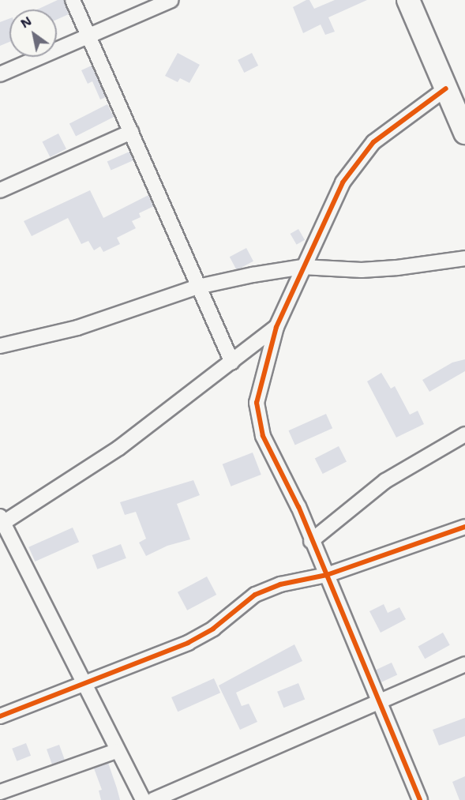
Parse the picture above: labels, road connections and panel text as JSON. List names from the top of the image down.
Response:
{
  "north": "top left"
}
